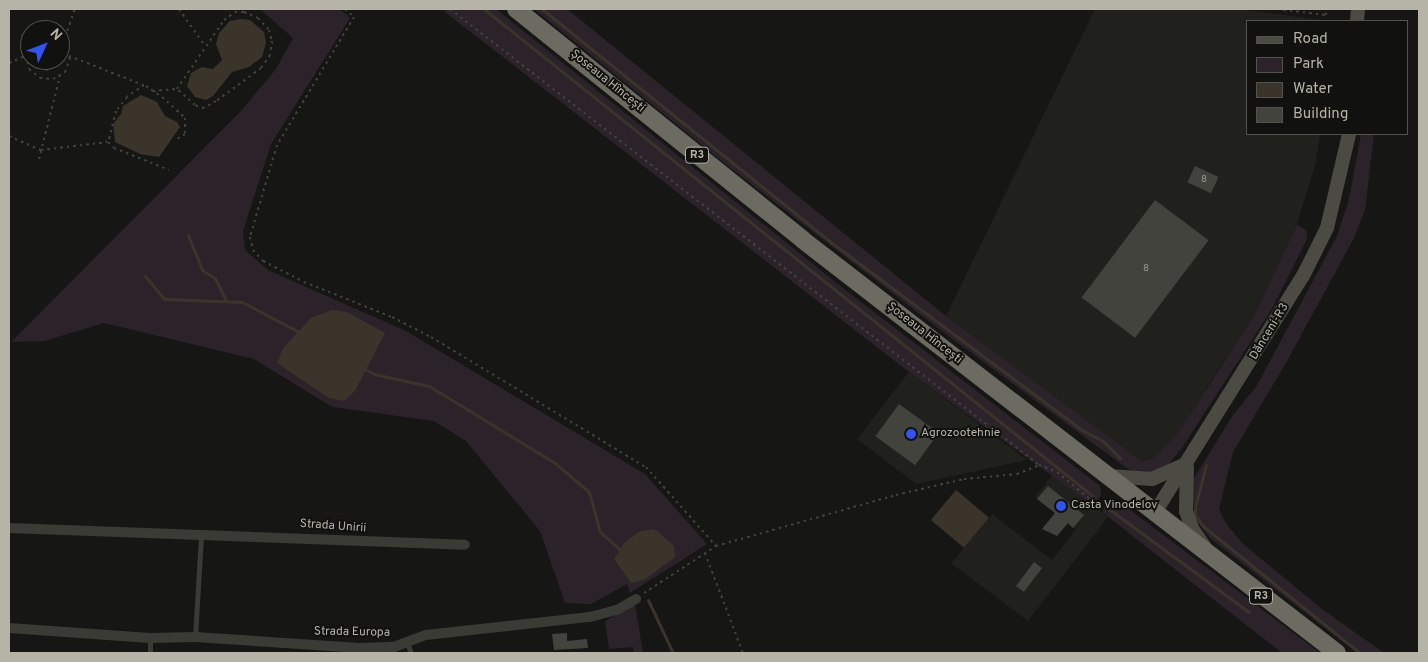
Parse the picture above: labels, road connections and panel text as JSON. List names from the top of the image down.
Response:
{
  "streets": {
    "highway": ["Șoseaua Hîncești", "R3"],
    "main road": ["Dănceni-R3"],
    "street": ["Strada Unirii", "Strada Europa"]
  },
  "crossings": [
    ["Șoseaua Hîncești", "Dănceni-R3"]
  ],
  "places": ["Agrozootehnie", "Casta Vinodelov"],
  "house_numbers": ["8", "8"],
  "legend": [
    "Road",
    "Park",
    "Water",
    "Building"
  ],
  "north": "top right"
}
